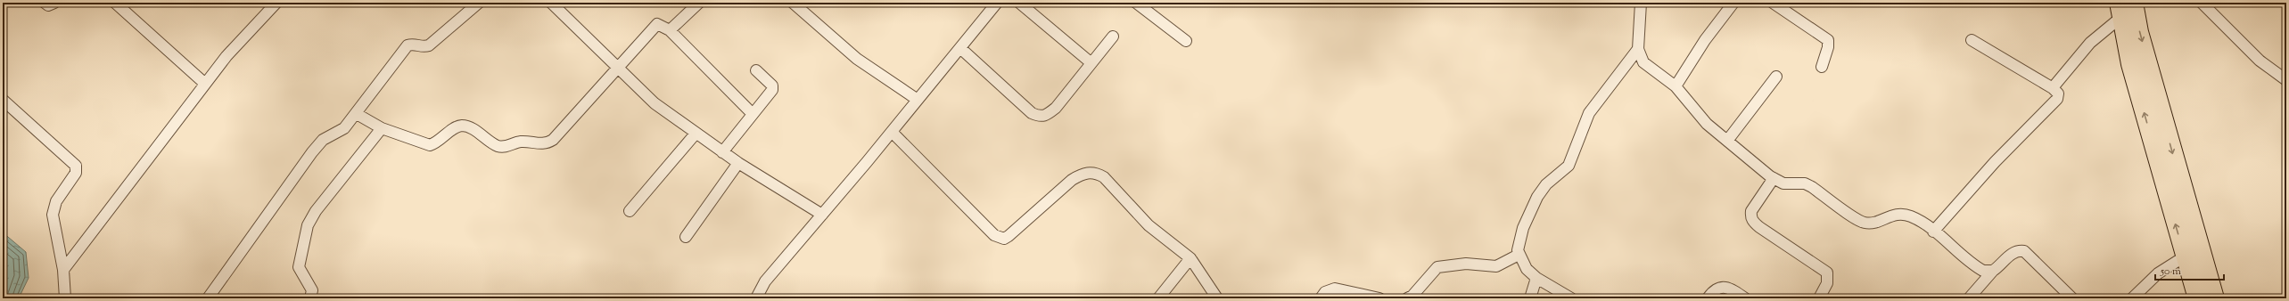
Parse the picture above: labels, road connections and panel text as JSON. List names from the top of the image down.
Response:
{
  "scale_bar": "50 m"
}
